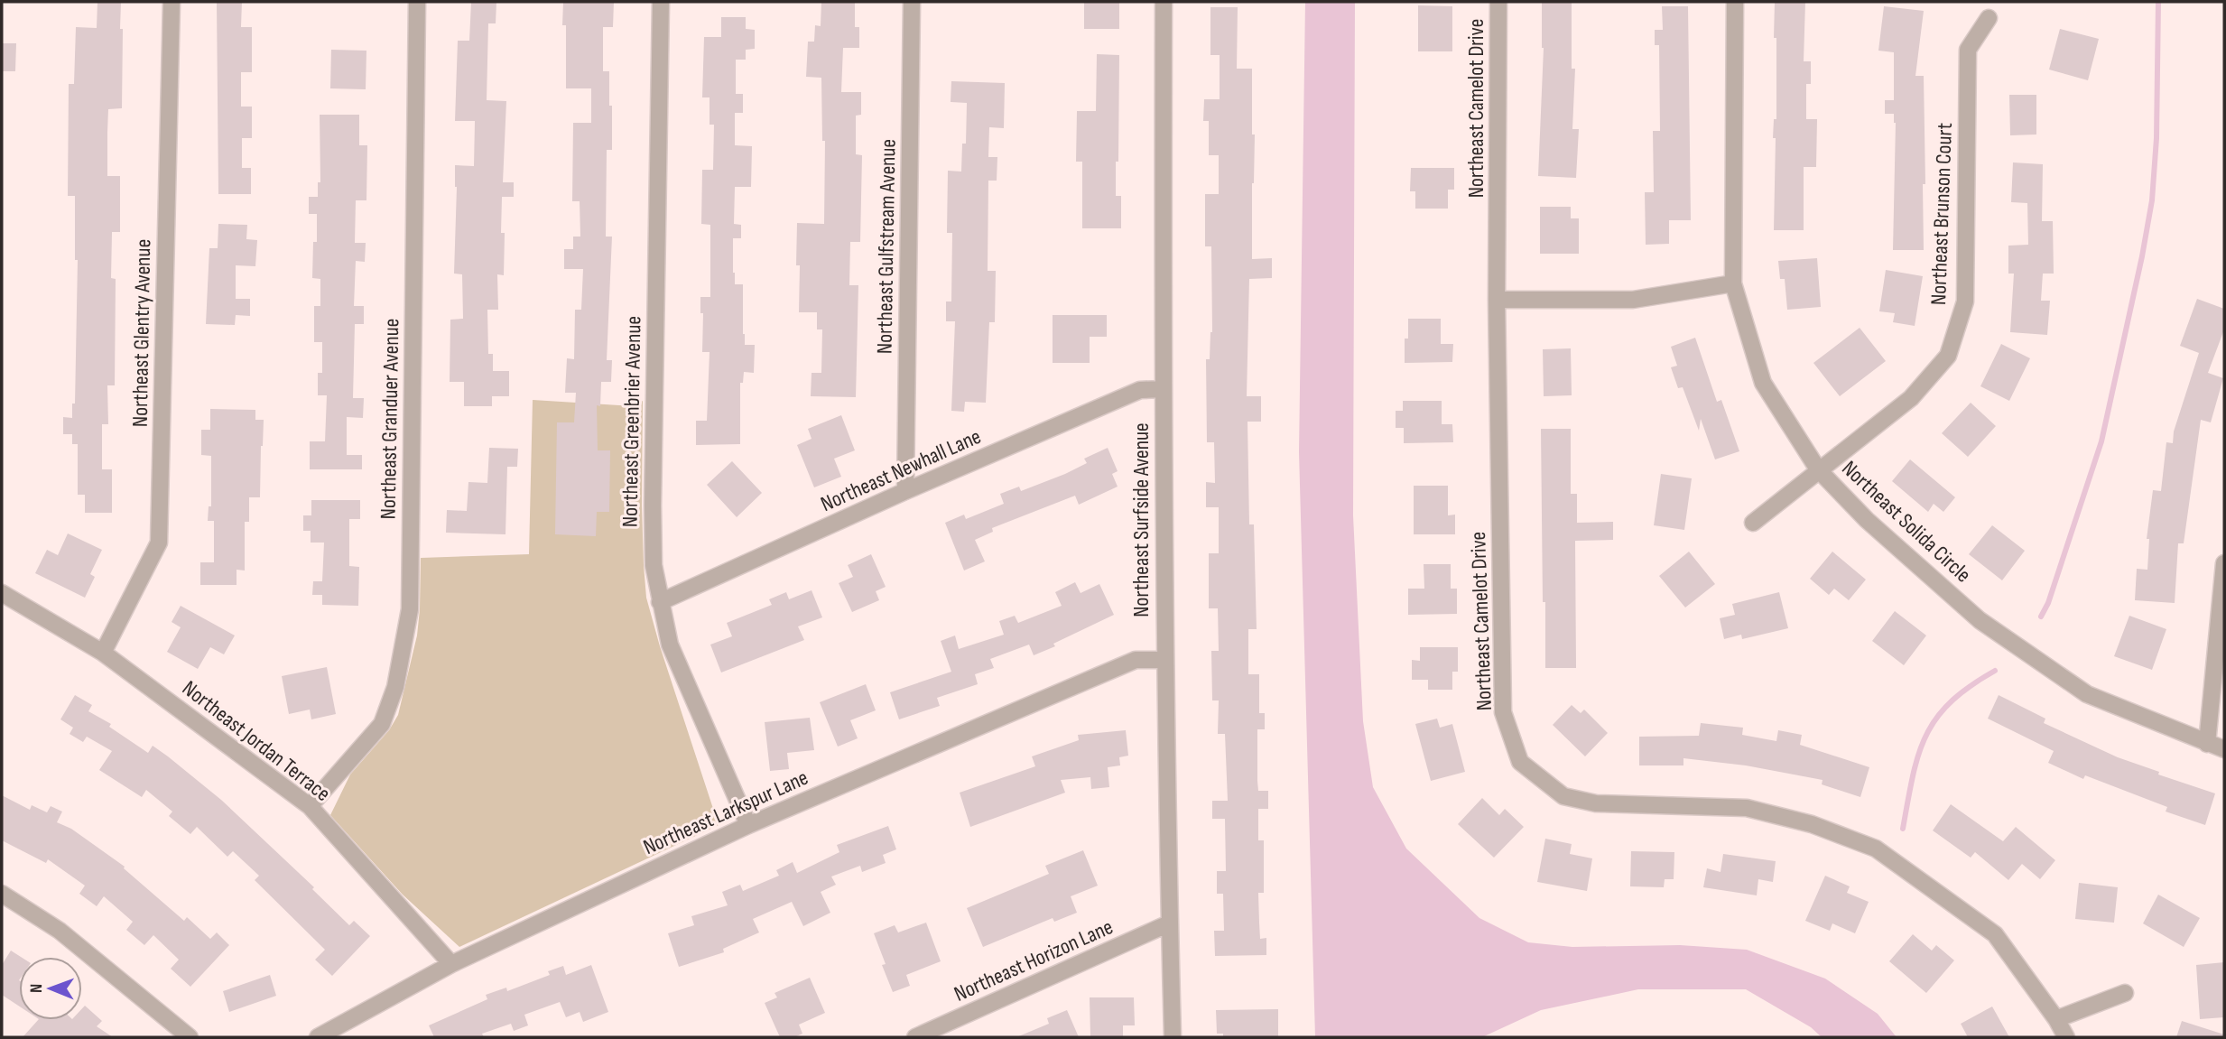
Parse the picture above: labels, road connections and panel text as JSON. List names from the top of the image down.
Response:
{
  "streets": {
    "street": [
      "Northeast Camelot Drive",
      "Northeast Brunson Court",
      "Northeast Gulfstream Avenue",
      "Northeast Glentry Avenue",
      "Northeast Granduer Avenue",
      "Northeast Greenbrier Avenue",
      "Northeast Newhall Lane",
      "Northeast Surfside Avenue",
      "Northeast Solida Circle",
      "Northeast Jordan Terrace",
      "Northeast Larkspur Lane",
      "Northeast Horizon Lane"
    ]
  },
  "crossings": [
    ["Northeast Brunson Court", "Northeast Solida Circle"],
    ["Northeast Gulfstream Avenue", "Northeast Newhall Lane"],
    ["Northeast Glentry Avenue", "Northeast Jordan Terrace"],
    ["Northeast Granduer Avenue", "Northeast Jordan Terrace"],
    ["Northeast Greenbrier Avenue", "Northeast Newhall Lane"],
    ["Northeast Greenbrier Avenue", "Northeast Larkspur Lane"],
    ["Northeast Newhall Lane", "Northeast Surfside Avenue"],
    ["Northeast Surfside Avenue", "Northeast Larkspur Lane"],
    ["Northeast Surfside Avenue", "Northeast Horizon Lane"],
    ["Northeast Jordan Terrace", "Northeast Larkspur Lane"]
  ],
  "north": "left"
}
